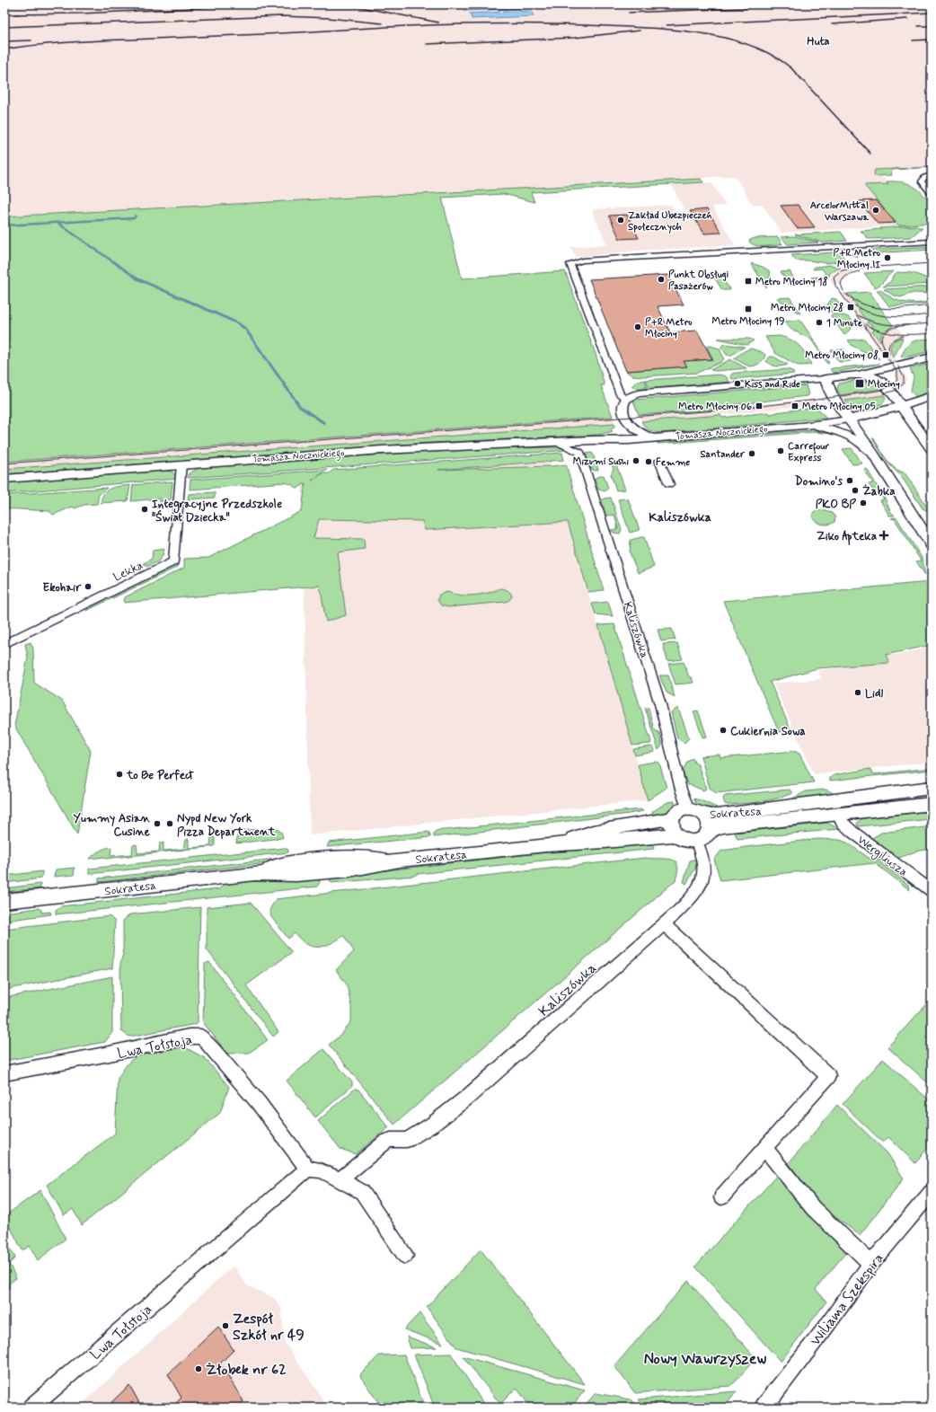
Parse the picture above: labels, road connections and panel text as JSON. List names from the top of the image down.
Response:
{
  "streets": {
    "street": [
      "Tomasza Nocznickiego",
      "Lekka",
      "Kaliszówka",
      "Sokratesa",
      "Wergiliusza",
      "Lwa Tołstoja",
      "Wiliama Szekspira"
    ]
  },
  "crossings": [
    ["Tomasza Nocznickiego", "Lekka"],
    ["Kaliszówka", "Sokratesa"],
    ["Sokratesa", "Wergiliusza"]
  ],
  "districts": ["Huta", "Kaliszówka", "Nowy Wawrzyszew"],
  "places": {
    "other": [
      "ArcelorMittal Warszawa",
      "Zakład Ubezpieczeń Społecznych",
      "P+R Metro Młociny II",
      "Punkt Obsługi Pasażerów",
      "1 Minute",
      "P+R Metro Młociny",
      "Kiss and Ride",
      "Carrefour Express",
      "Santander",
      "Mizumi Sushi",
      "Femme",
      "Domino's",
      "Żabka",
      "PKO BP",
      "Integracyjne Przedszkole \"Świat Dziecka\"",
      "Ekohair",
      "Lidl",
      "Cukiernia Sowa",
      "to Be Perfect",
      "Yummy Asian Cusine",
      "Nypd New York Pizza Department",
      "Zespół Szkół nr 49",
      "Żłobek nr 62"
    ],
    "transit": [
      "Metro Młociny 18",
      "Metro Młociny 28",
      "Metro Młociny 19",
      "Metro Młociny 08",
      "Młociny",
      "Metro Młociny 06",
      "Metro Młociny 05"
    ],
    "health": ["Ziko Apteka"]
  }
}
